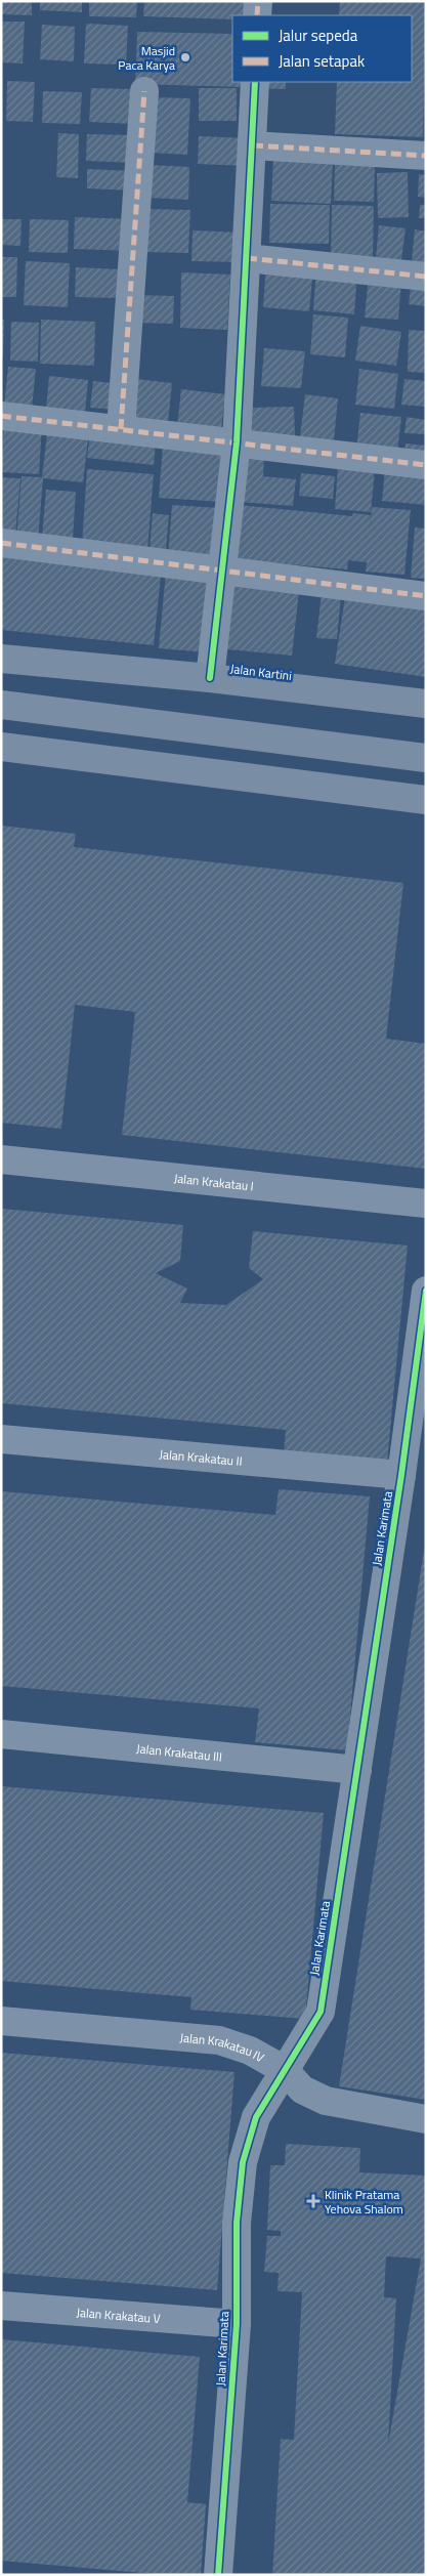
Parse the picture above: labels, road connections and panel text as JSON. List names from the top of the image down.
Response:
{
  "streets": {
    "main road": ["Jalan Kartini"],
    "street": [
      "Jalan Krakatau I",
      "Jalan Krakatau II",
      "Jalan Karimata",
      "Jalan Krakatau III",
      "Jalan Krakatau IV",
      "Jalan Krakatau V"
    ]
  },
  "crossings": [
    ["Jalan Krakatau II", "Jalan Karimata"],
    ["Jalan Karimata", "Jalan Krakatau III"],
    ["Jalan Karimata", "Jalan Krakatau IV"],
    ["Jalan Karimata", "Jalan Krakatau V"]
  ],
  "places": {
    "other": ["Masjid Paca Karya"],
    "health": ["Klinik Pratama Yehova Shalom"]
  },
  "legend": ["Jalur sepeda", "Jalan setapak"]
}
